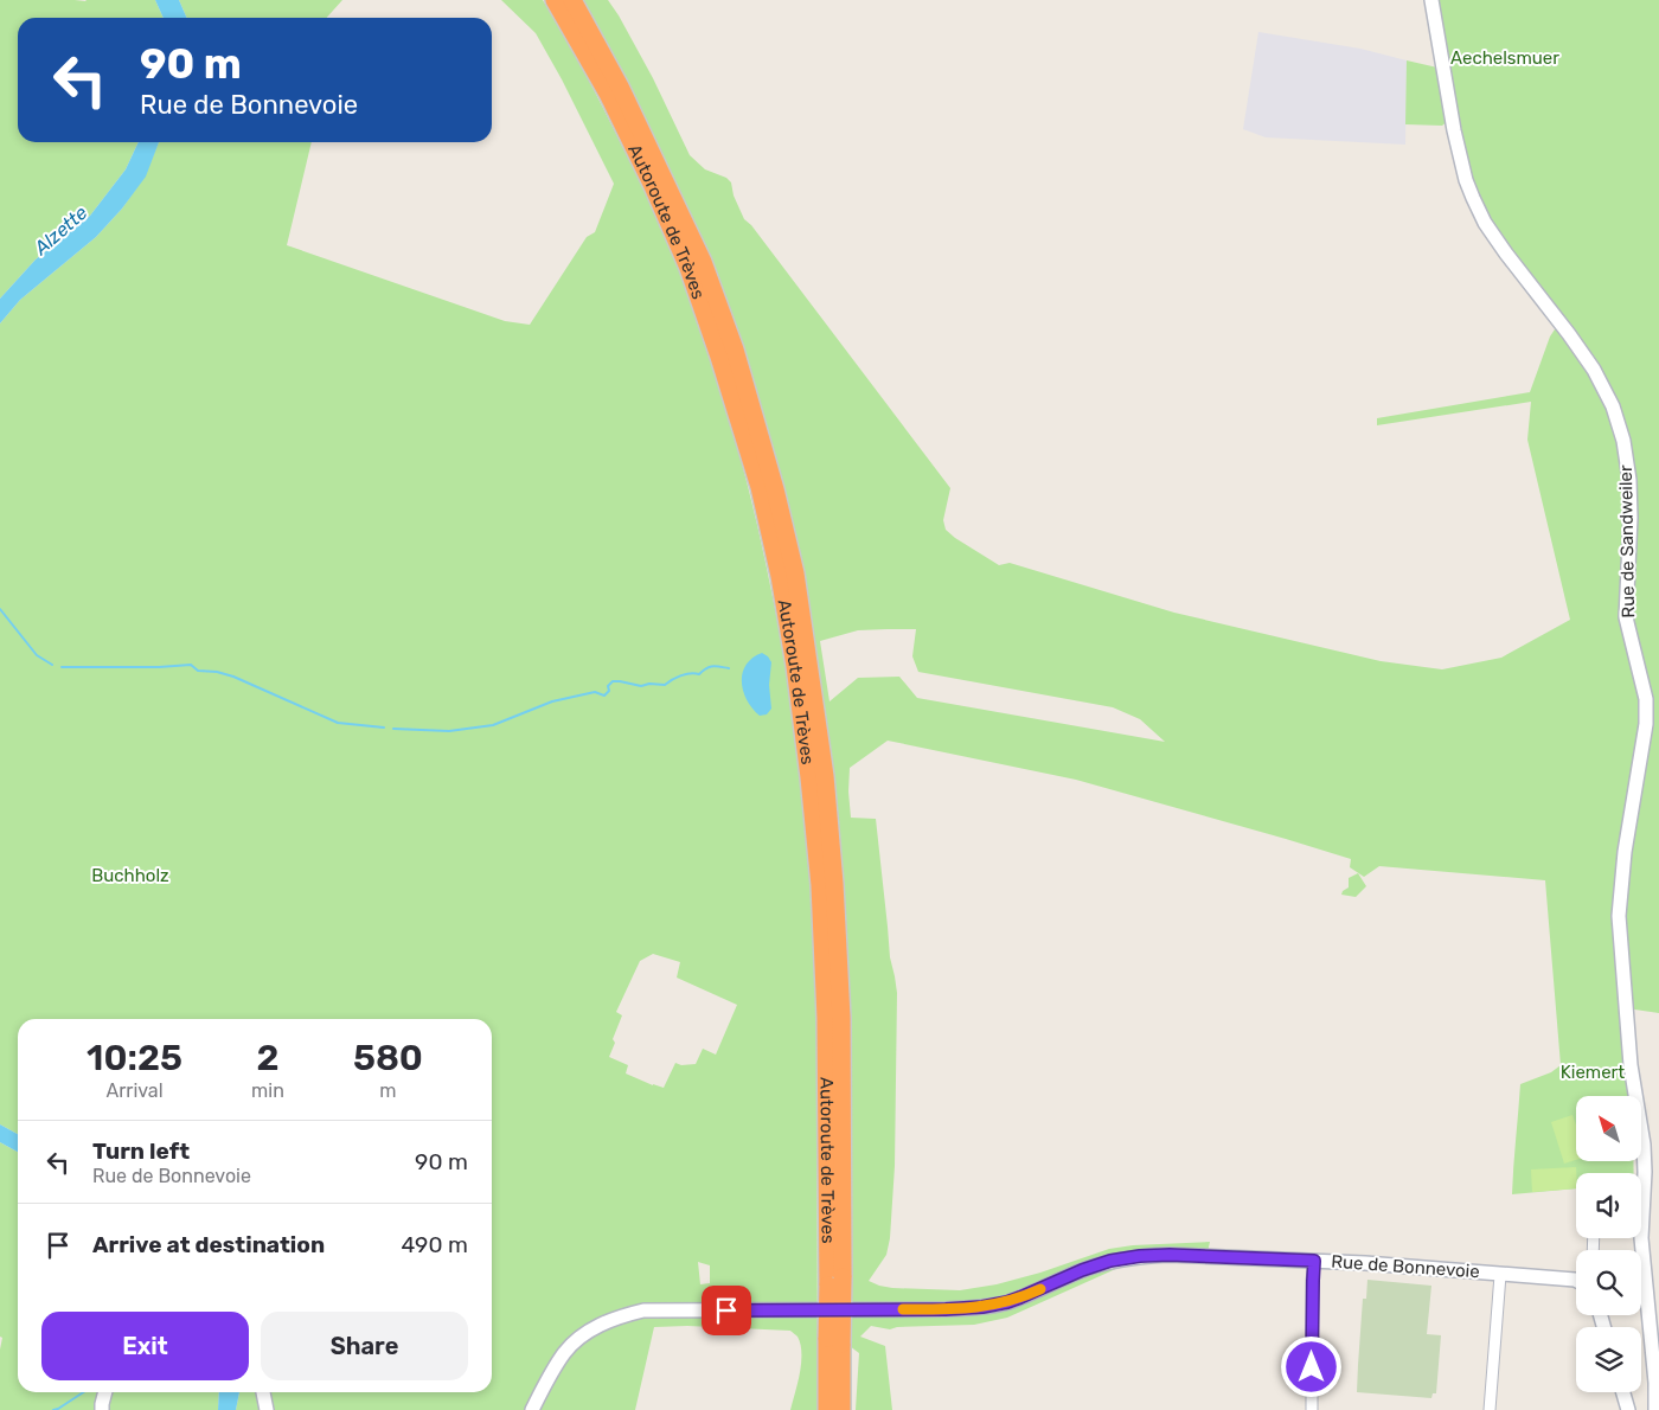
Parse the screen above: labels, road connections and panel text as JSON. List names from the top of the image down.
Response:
{
  "streets": {
    "highway": ["Autoroute de Trèves"],
    "main road": ["Rue de Sandweiler", "Rue de Bonnevoie"]
  },
  "water": ["Alzette"],
  "parks": ["Aechelsmuer", "Buchholz", "Kiemert"],
  "north": "top left",
  "page": {
    "turn": ["90 m", "Rue de Bonnevoie"],
    "eta": [
      "10:25",
      "Arrival",
      "2",
      "min",
      "580",
      "m"
    ],
    "list": [
      {
        "name": "Turn left",
        "note": "Rue de Bonnevoie",
        "value": "90 m"
      },
      {
        "name": "Arrive at destination",
        "value": "490 m"
      }
    ],
    "buttons": ["Exit", "Share"]
  }
}
